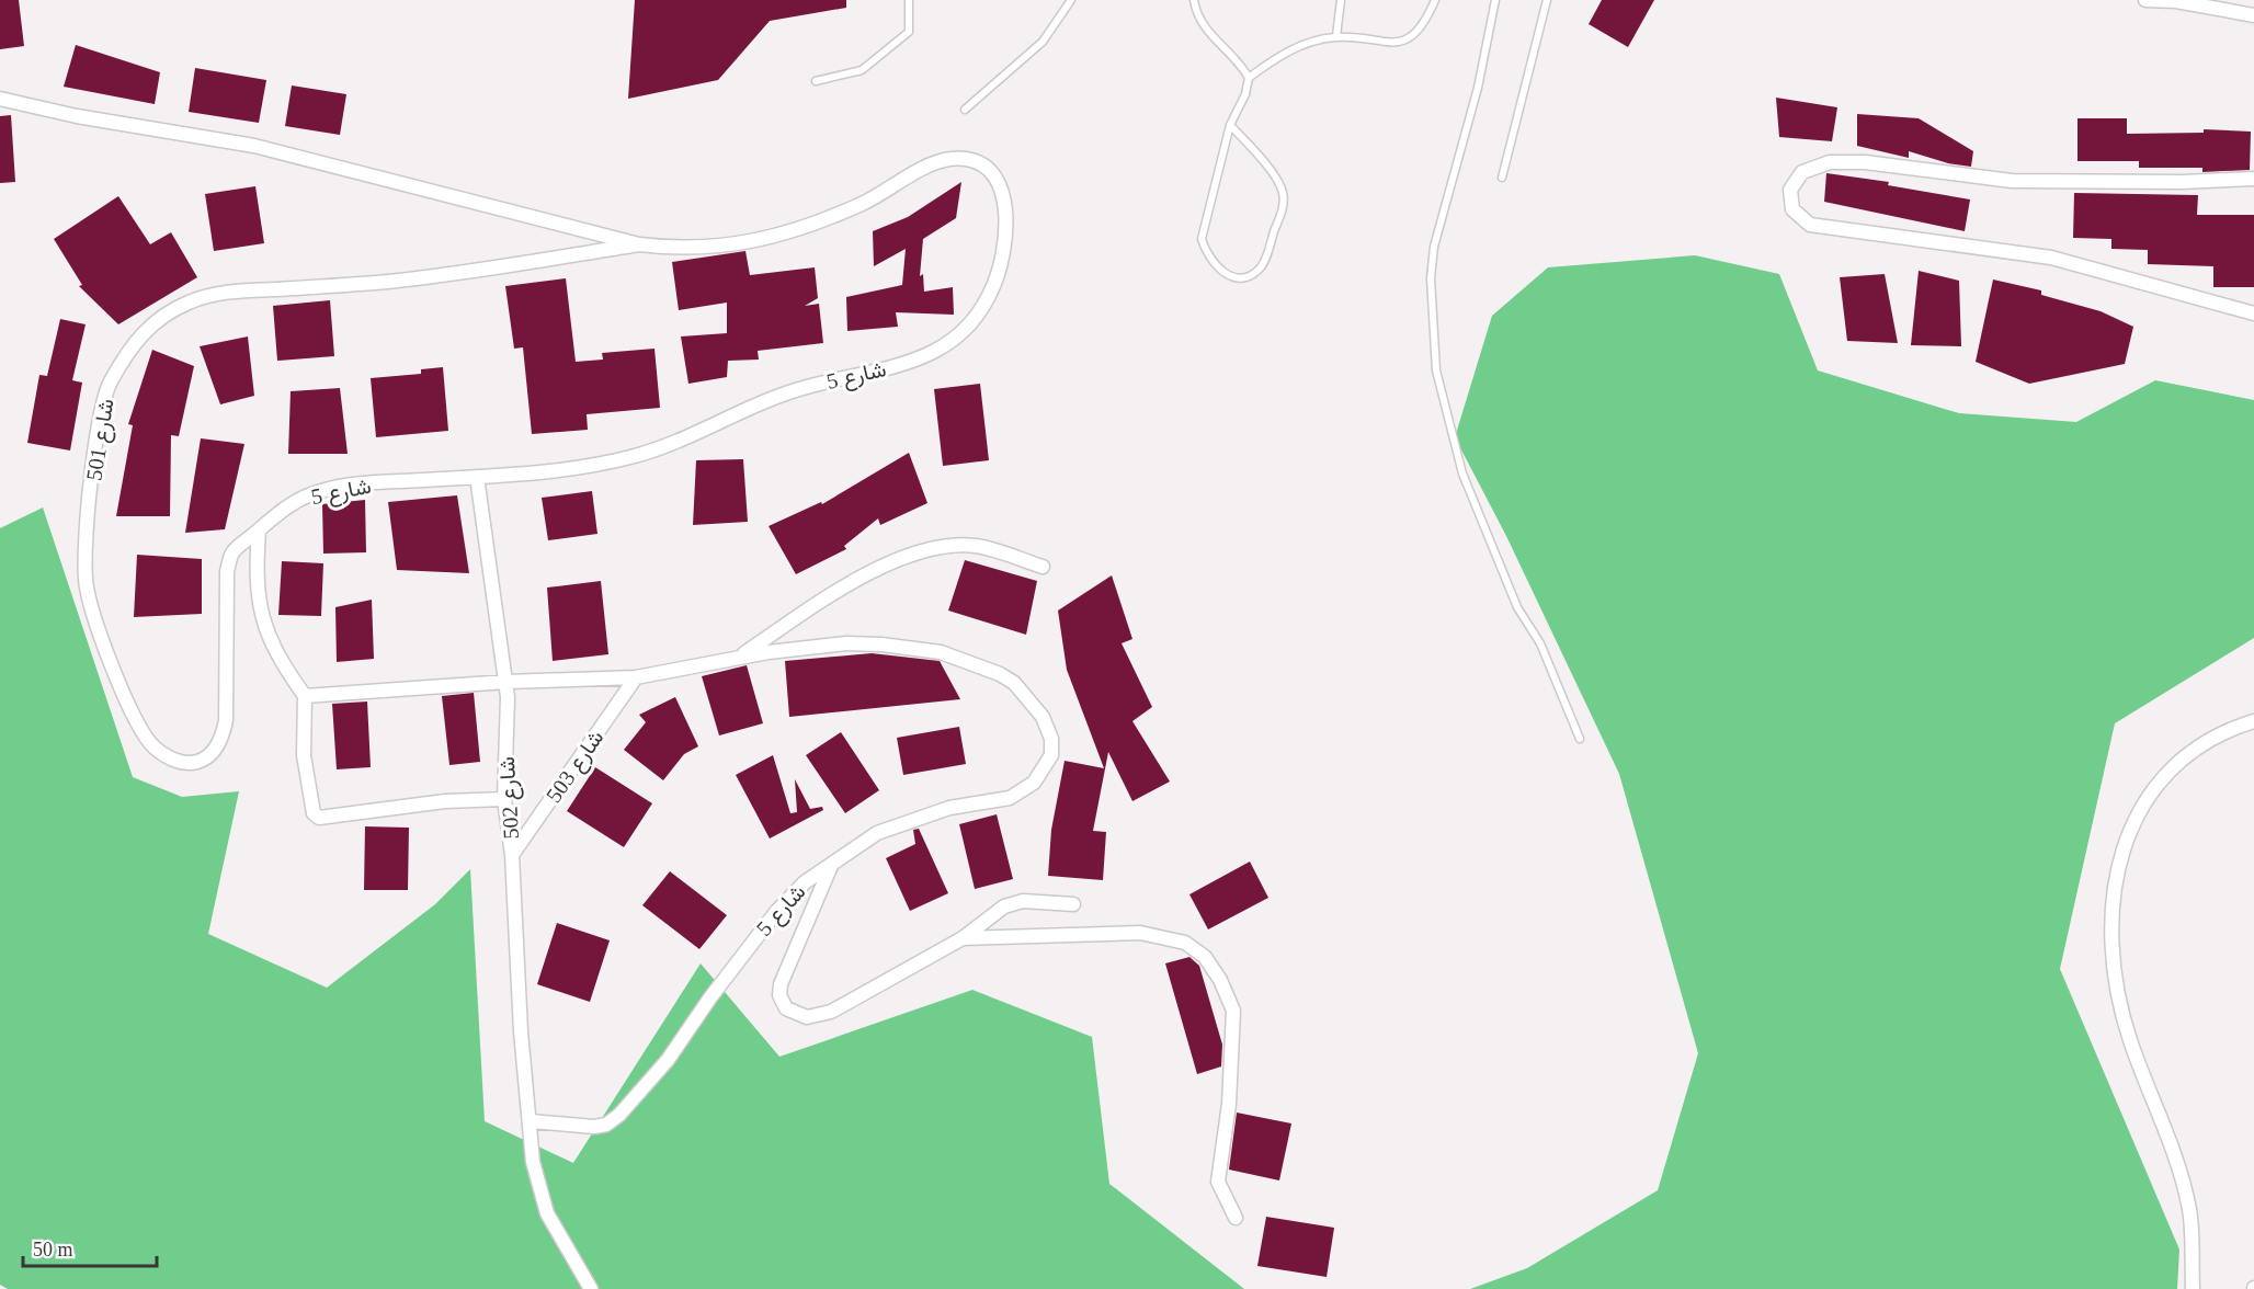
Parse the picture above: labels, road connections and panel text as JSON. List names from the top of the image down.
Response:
{
  "streets": {
    "street": [
      "شارع 5",
      "شارع 501",
      "شارع 503",
      "شارع 502"
    ]
  },
  "crossings": [
    ["شارع 5", "شارع 501"],
    ["شارع 5", "شارع 503"],
    ["شارع 5", "شارع 502"],
    ["شارع 503", "شارع 502"]
  ],
  "scale_bar": "50 m"
}
